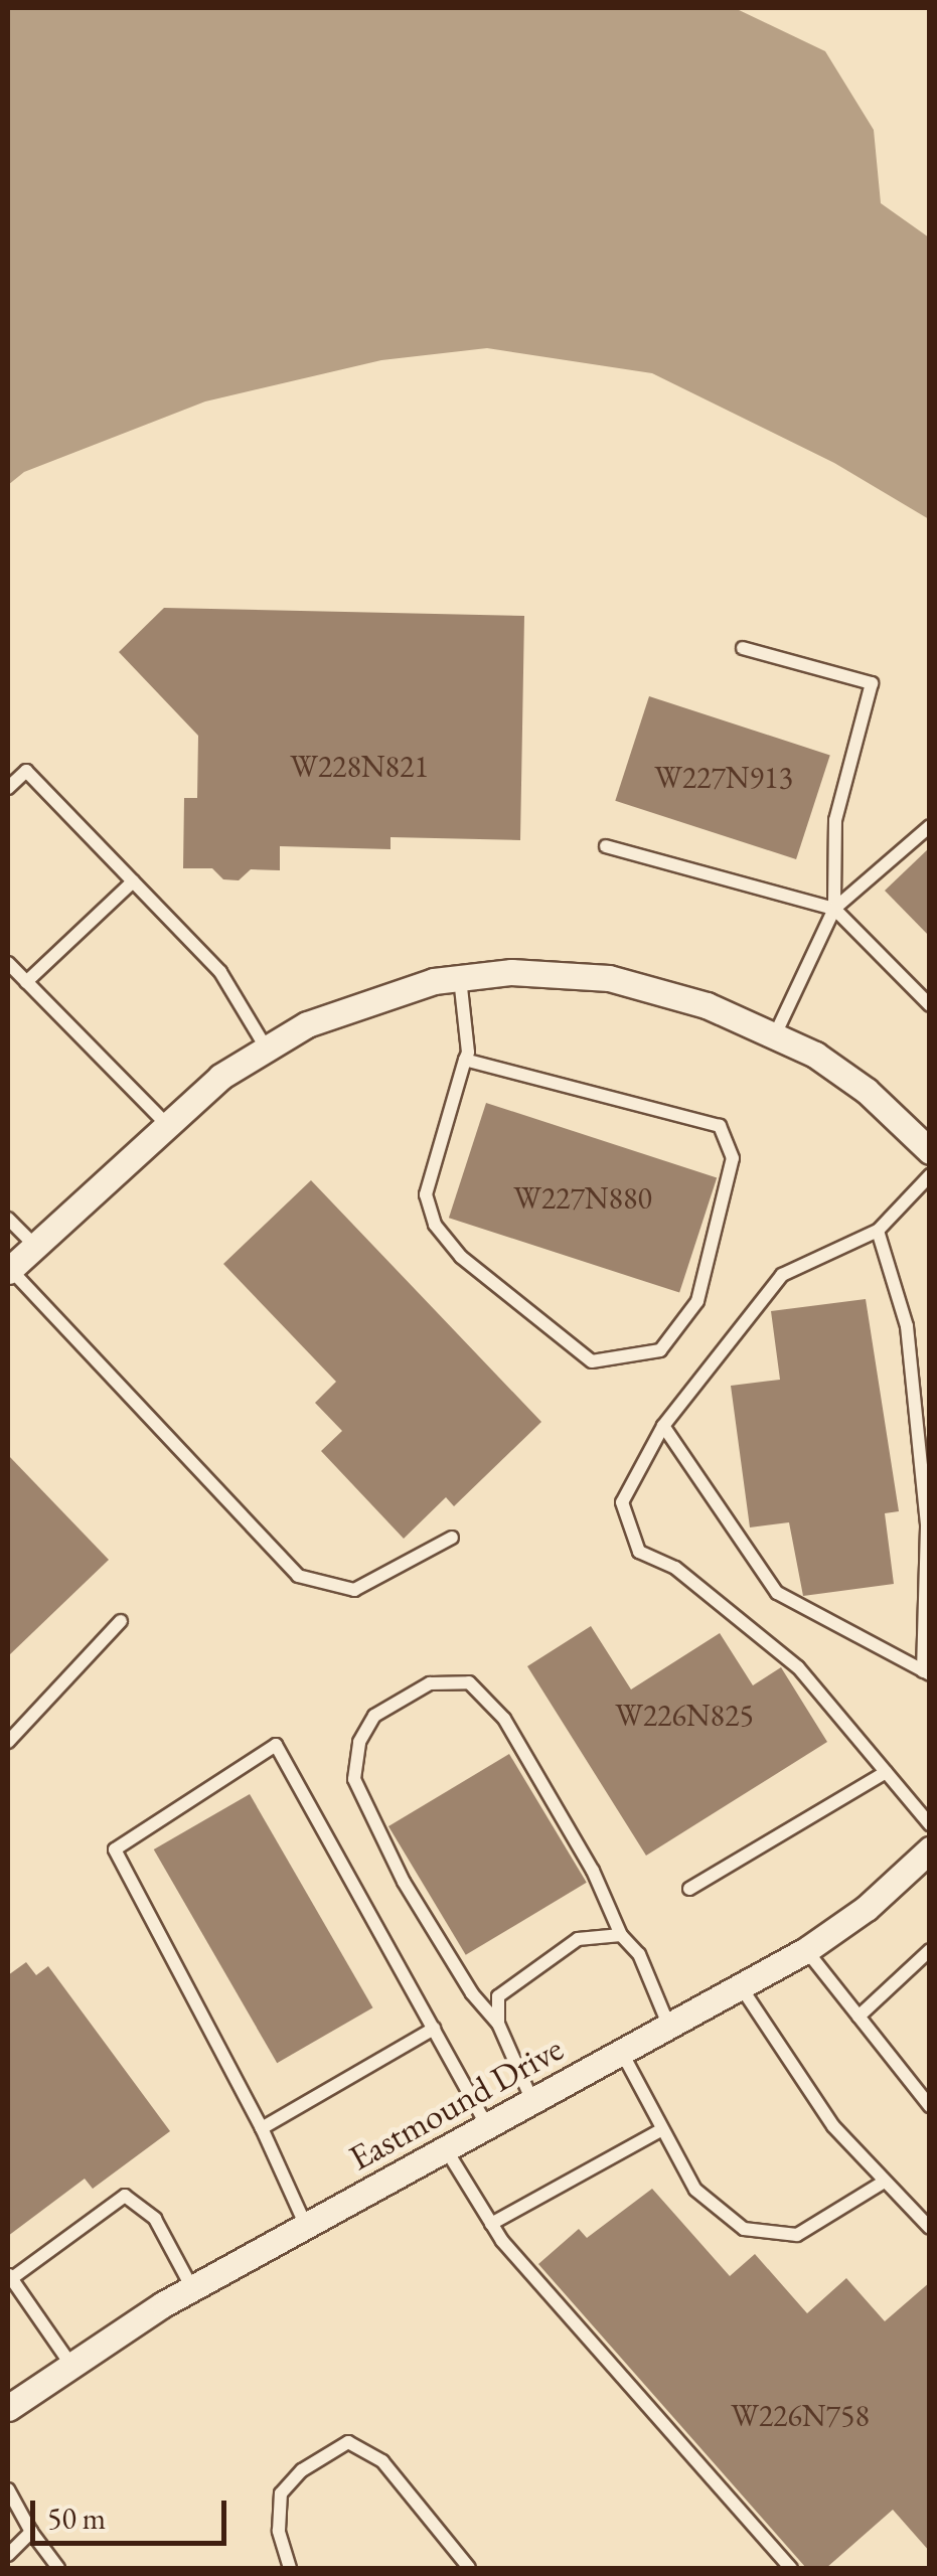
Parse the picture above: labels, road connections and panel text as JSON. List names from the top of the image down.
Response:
{
  "streets": {
    "street": ["Eastmound Drive"]
  },
  "house_numbers": [
    "W228N821",
    "W227N913",
    "W227N880",
    "W226N825",
    "W226N758"
  ],
  "scale_bar": "50 m"
}
